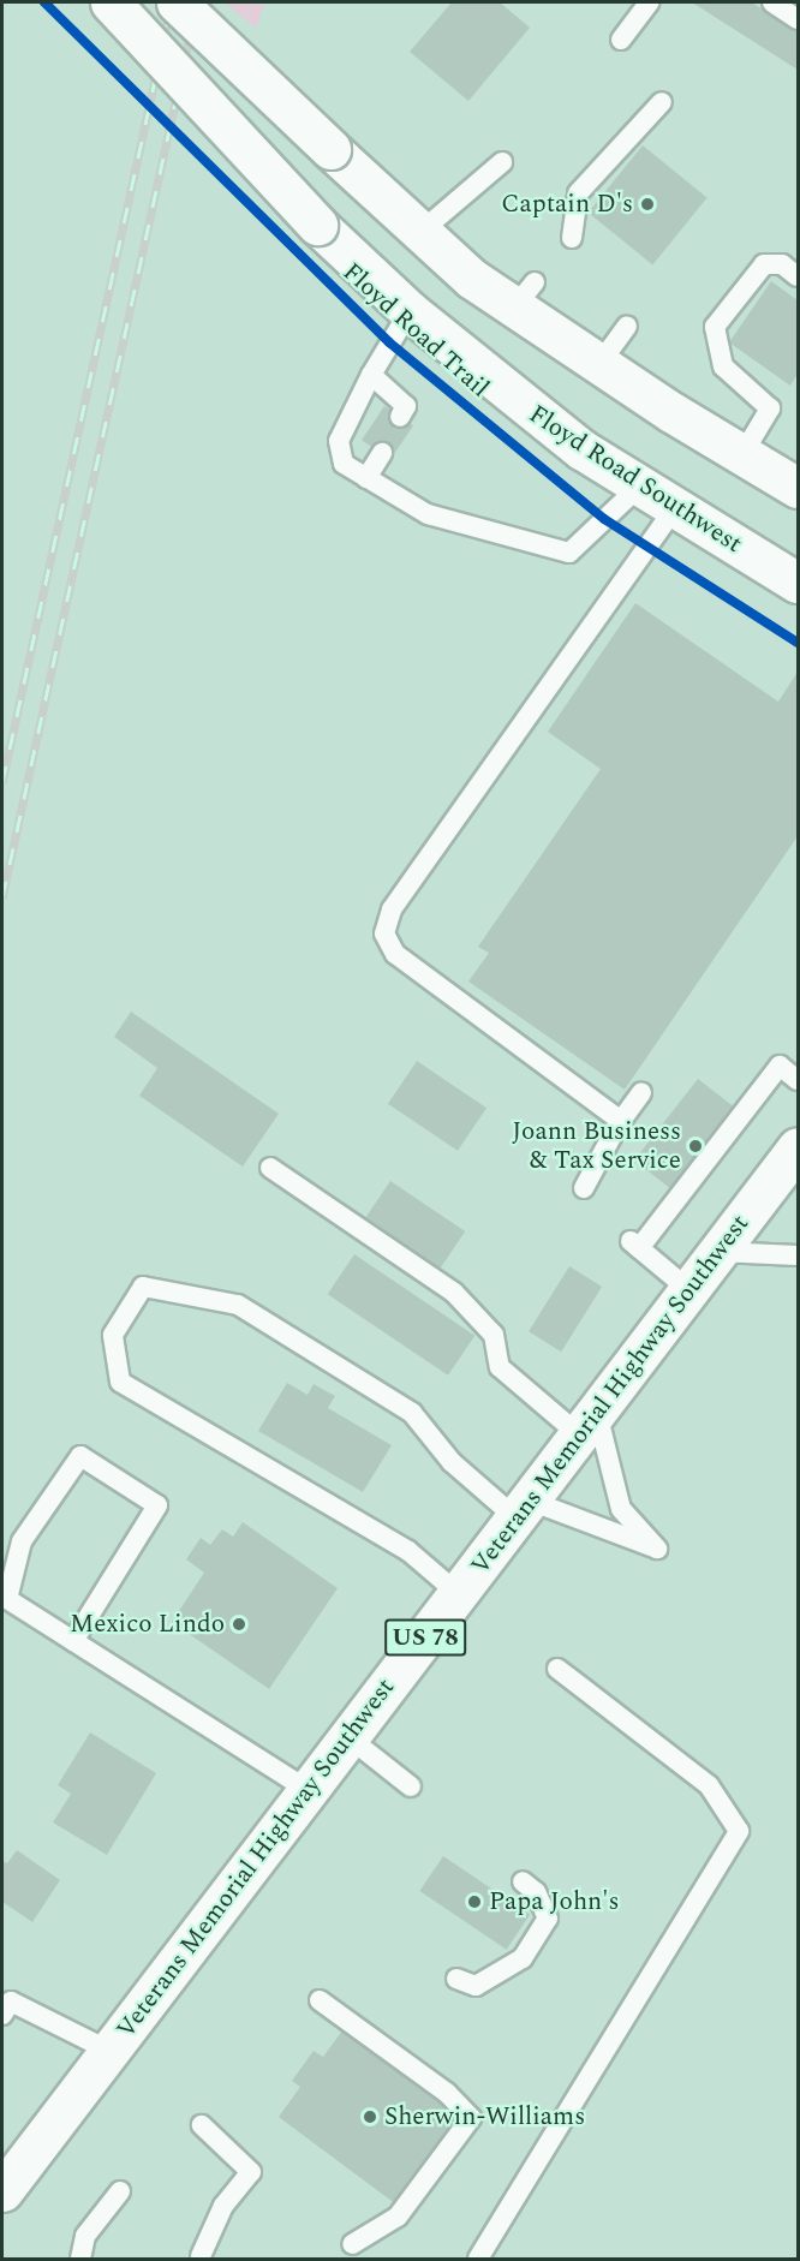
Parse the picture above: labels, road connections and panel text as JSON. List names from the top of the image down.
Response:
{
  "streets": {
    "main road": ["Floyd Road Southwest", "Veterans Memorial Highway Southwest", "US 78"],
    "cycle path": ["Floyd Road Trail"]
  },
  "places": [
    "Captain D's",
    "Joann Business & Tax Service",
    "Mexico Lindo",
    "Papa John's",
    "Sherwin-Williams"
  ]
}
